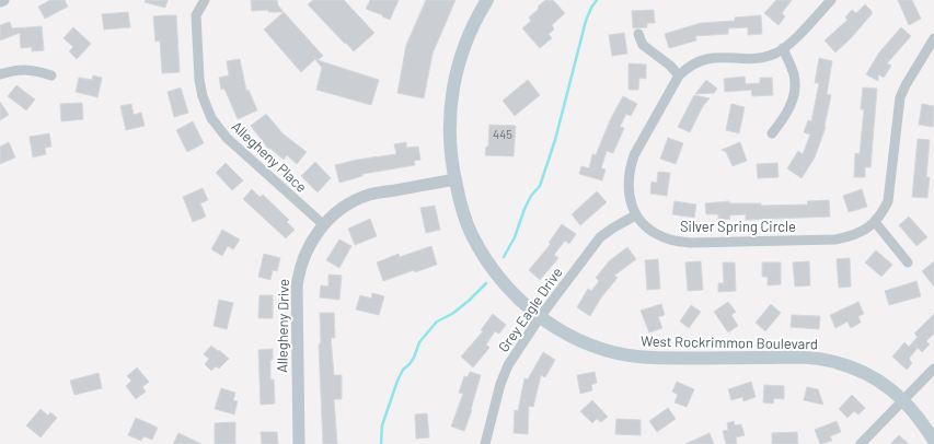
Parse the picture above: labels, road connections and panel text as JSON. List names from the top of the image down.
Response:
{
  "streets": {
    "main road": ["West Rockrimmon Boulevard"],
    "street": [
      "Allegheny Place",
      "Silver Spring Circle",
      "Grey Eagle Drive",
      "Allegheny Drive"
    ]
  },
  "crossings": [
    ["Allegheny Place", "Allegheny Drive"],
    ["Silver Spring Circle", "Grey Eagle Drive"],
    ["Grey Eagle Drive", "West Rockrimmon Boulevard"],
    ["Allegheny Drive", "West Rockrimmon Boulevard"]
  ],
  "house_numbers": ["445"]
}
